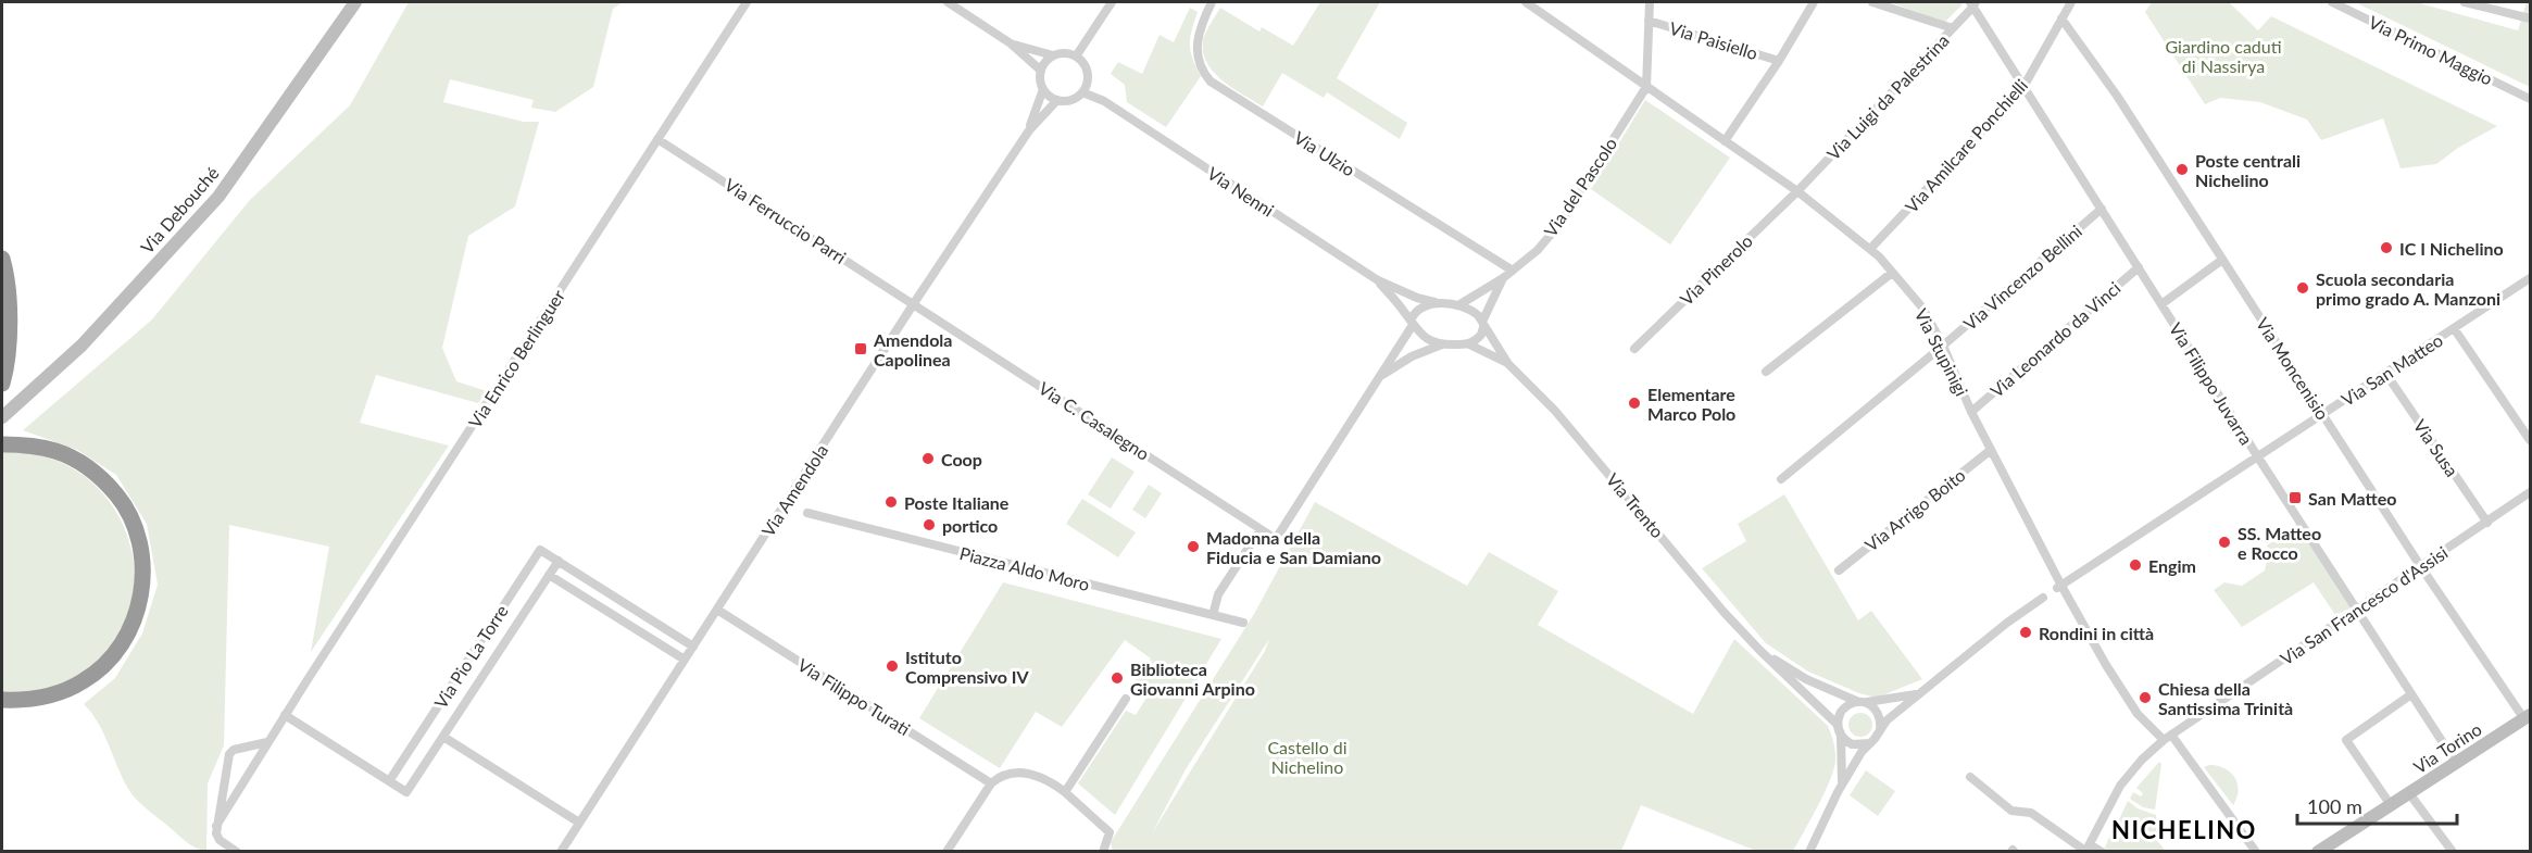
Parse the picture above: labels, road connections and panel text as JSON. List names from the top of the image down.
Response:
{
  "streets": {
    "main road": ["Via Debouché", "Via Torino"],
    "street": [
      "Via Paisiello",
      "Via Primo Maggio",
      "Via Luigi da Palestrina",
      "Via Amilcare Ponchielli",
      "Via Ulzio",
      "Via del Pascolo",
      "Via Nenni",
      "Via Ferruccio Parri",
      "Via Pinerolo",
      "Via Vincenzo Bellini",
      "Via Leonardo da Vinci",
      "Via Stupinigi",
      "Via Enrico Berlinguer",
      "Via Moncenisio",
      "Via San Matteo",
      "Via Filippo Juvarra",
      "Via C. Casalegno",
      "Via Susa",
      "Via Amendola",
      "Via Trento",
      "Via Arrigo Boito",
      "Piazza Aldo Moro",
      "Via San Francesco d'Assisi",
      "Via Pio La Torre",
      "Via Filippo Turati"
    ]
  },
  "crossings": [
    ["Via Luigi da Palestrina", "Via Pinerolo"],
    ["Via Luigi da Palestrina", "Via Stupinigi"],
    ["Via Luigi da Palestrina", "Via Filippo Juvarra"],
    ["Via Amilcare Ponchielli", "Via Stupinigi"],
    ["Via Amilcare Ponchielli", "Via Moncenisio"],
    ["Via Amilcare Ponchielli", "Via Filippo Juvarra"],
    ["Via Ulzio", "Via del Pascolo"],
    ["Via del Pascolo", "Via Nenni"],
    ["Via del Pascolo", "Via Stupinigi"],
    ["Via del Pascolo", "Via Trento"],
    ["Via Nenni", "Via Amendola"],
    ["Via Nenni", "Via Trento"],
    ["Via Ferruccio Parri", "Via Enrico Berlinguer"],
    ["Via Ferruccio Parri", "Via C. Casalegno"],
    ["Via Ferruccio Parri", "Via Amendola"],
    ["Via Pinerolo", "Via Stupinigi"],
    ["Via Vincenzo Bellini", "Via Stupinigi"],
    ["Via Vincenzo Bellini", "Via Filippo Juvarra"],
    ["Via Leonardo da Vinci", "Via Stupinigi"],
    ["Via Leonardo da Vinci", "Via Filippo Juvarra"],
    ["Via Stupinigi", "Via San Matteo"],
    ["Via Stupinigi", "Via Arrigo Boito"],
    ["Via Stupinigi", "Via San Francesco d'Assisi"],
    ["Via Moncenisio", "Via San Matteo"],
    ["Via Moncenisio", "Via San Francesco d'Assisi"],
    ["Via Moncenisio", "Via Torino"],
    ["Via San Matteo", "Via Filippo Juvarra"],
    ["Via San Matteo", "Via Susa"],
    ["Via Filippo Juvarra", "Via San Francesco d'Assisi"],
    ["Via Filippo Juvarra", "Via Torino"],
    ["Via C. Casalegno", "Via Amendola"],
    ["Via Susa", "Via San Francesco d'Assisi"],
    ["Via Amendola", "Via Pio La Torre"],
    ["Via Amendola", "Via Filippo Turati"]
  ],
  "districts": ["NICHELINO"],
  "parks": ["Giardino caduti di Nassirya", "Castello di Nichelino"],
  "places": {
    "other": [
      "Poste centrali Nichelino",
      "IC I Nichelino",
      "Scuola secondaria primo grado A. Manzoni",
      "Elementare Marco Polo",
      "Coop",
      "Poste Italiane",
      "portico",
      "SS. Matteo e Rocco",
      "Madonna della Fiducia e San Damiano",
      "Engim",
      "Rondini in città",
      "Istituto Comprensivo IV",
      "Biblioteca Giovanni Arpino",
      "Chiesa della Santissima Trinità"
    ],
    "transit": ["Amendola Capolinea", "San Matteo"]
  },
  "scale_bar": "100 m"
}
